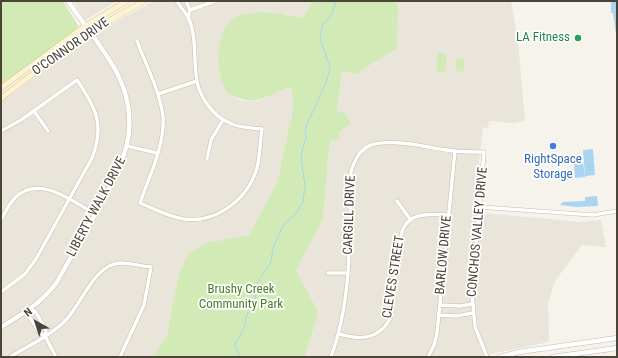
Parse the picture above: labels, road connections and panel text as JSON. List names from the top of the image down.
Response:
{
  "streets": {
    "main road": ["O'CONNOR DRIVE"],
    "street": [
      "LIBERTY WALK DRIVE",
      "CARGILL DRIVE",
      "CONCHOS VALLEY DRIVE",
      "BARLOW DRIVE",
      "CLEVES STREET"
    ]
  },
  "crossings": [
    ["O'CONNOR DRIVE", "LIBERTY WALK DRIVE"],
    ["CARGILL DRIVE", "CONCHOS VALLEY DRIVE"],
    ["CARGILL DRIVE", "BARLOW DRIVE"],
    ["CARGILL DRIVE", "CLEVES STREET"],
    ["BARLOW DRIVE", "CLEVES STREET"]
  ],
  "parks": ["Brushy Creek Community Park"],
  "places": ["LA Fitness", "RightSpace Storage"],
  "north": "top left"
}
